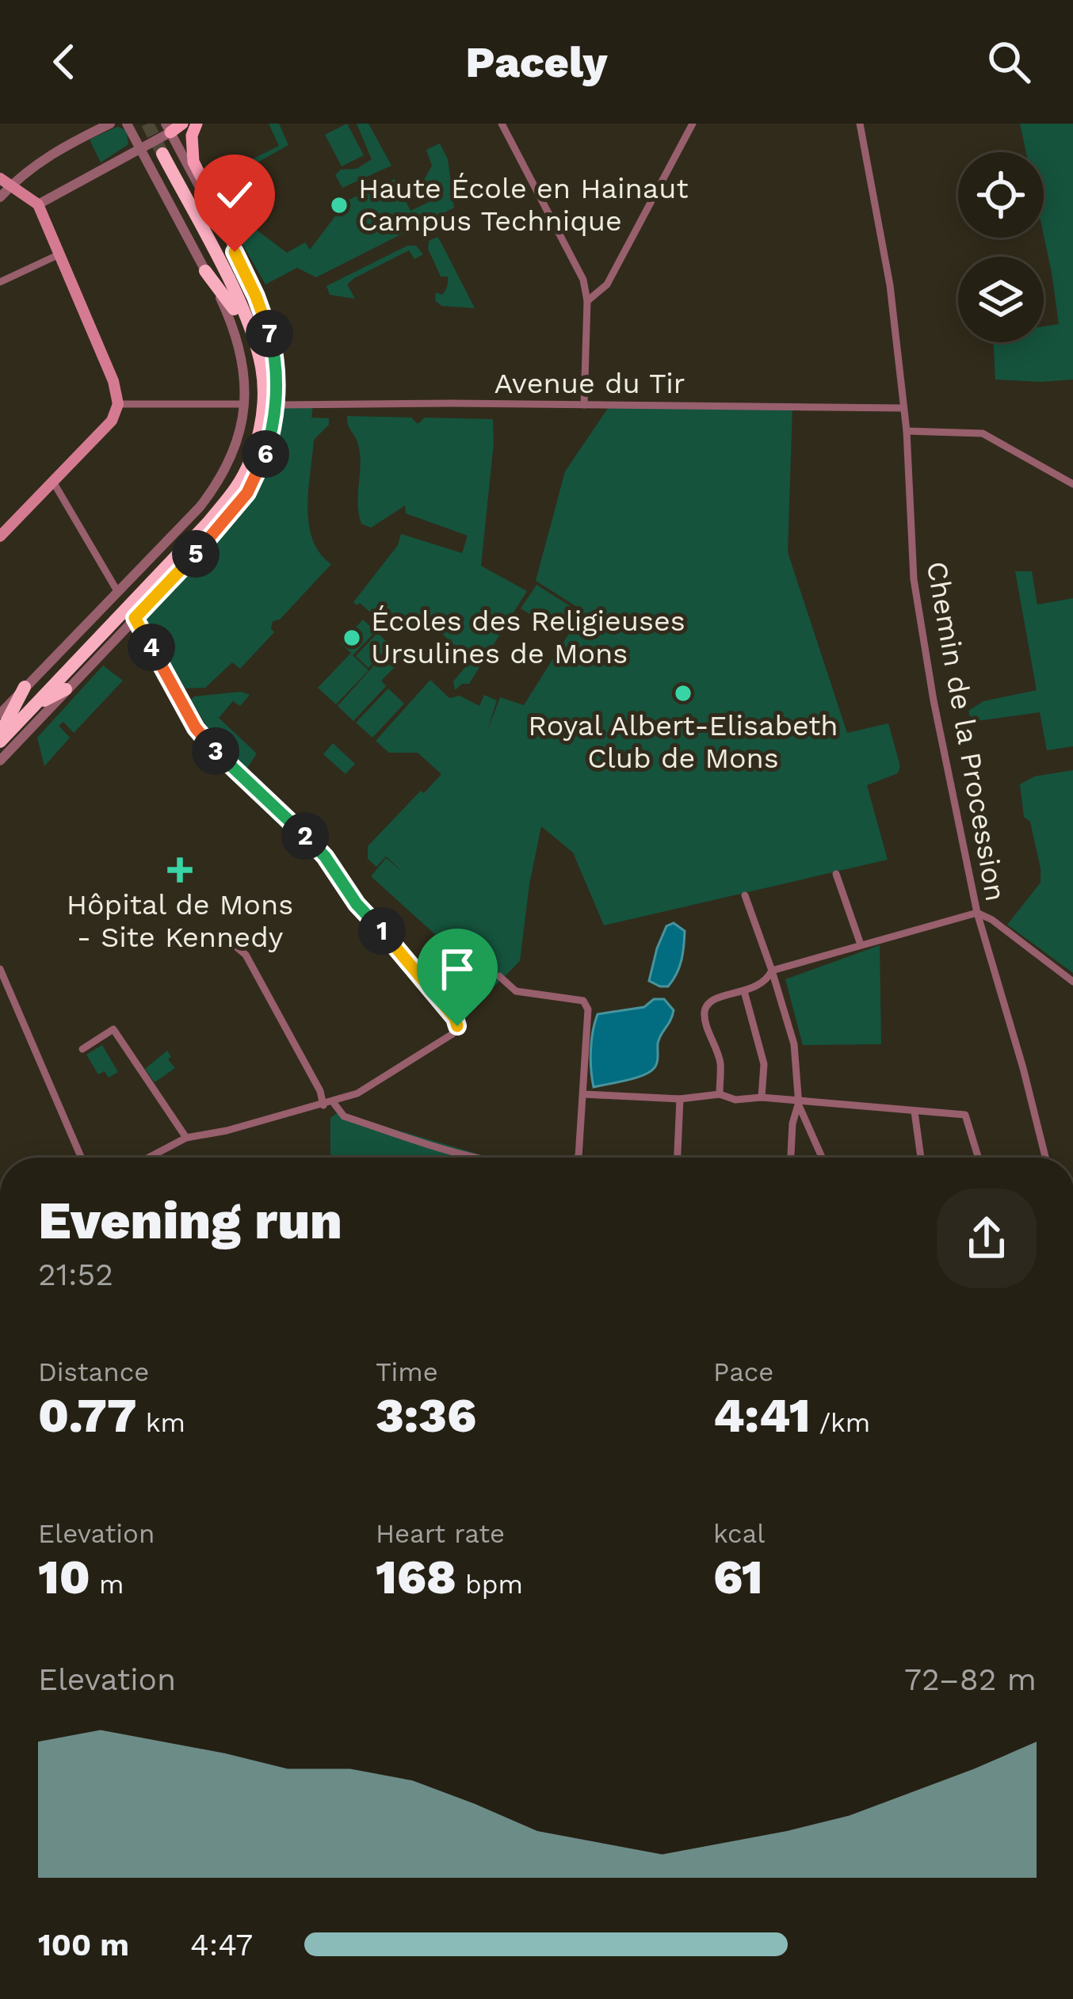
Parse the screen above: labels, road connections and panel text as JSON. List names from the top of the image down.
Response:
{
  "streets": {
    "street": ["Avenue du Tir", "Chemin de la Procession"]
  },
  "crossings": [
    ["Avenue du Tir", "Chemin de la Procession"]
  ],
  "places": {
    "other": ["Haute École en Hainaut Campus Technique", "Écoles des Religieuses Ursulines de Mons", "Royal Albert-Elisabeth Club de Mons"],
    "health": ["Hôpital de Mons - Site Kennedy"]
  },
  "page": {
    "header": "Pacely",
    "pins": [
      "7",
      "6",
      "5",
      "4",
      "3",
      "2",
      "1"
    ],
    "heading": ["Evening run", "21:52"],
    "stats": [
      ["Distance", "0.77 km"],
      ["Time", "3:36"],
      ["Pace", "4:41 /km"],
      ["Elevation", "10 m"],
      ["Heart rate", "168 bpm"],
      ["kcal", "61"]
    ],
    "chart": ["Elevation", "72–82 m"],
    "list": [
      {
        "name": "100 m",
        "note": "4:47"
      }
    ]
  }
}
